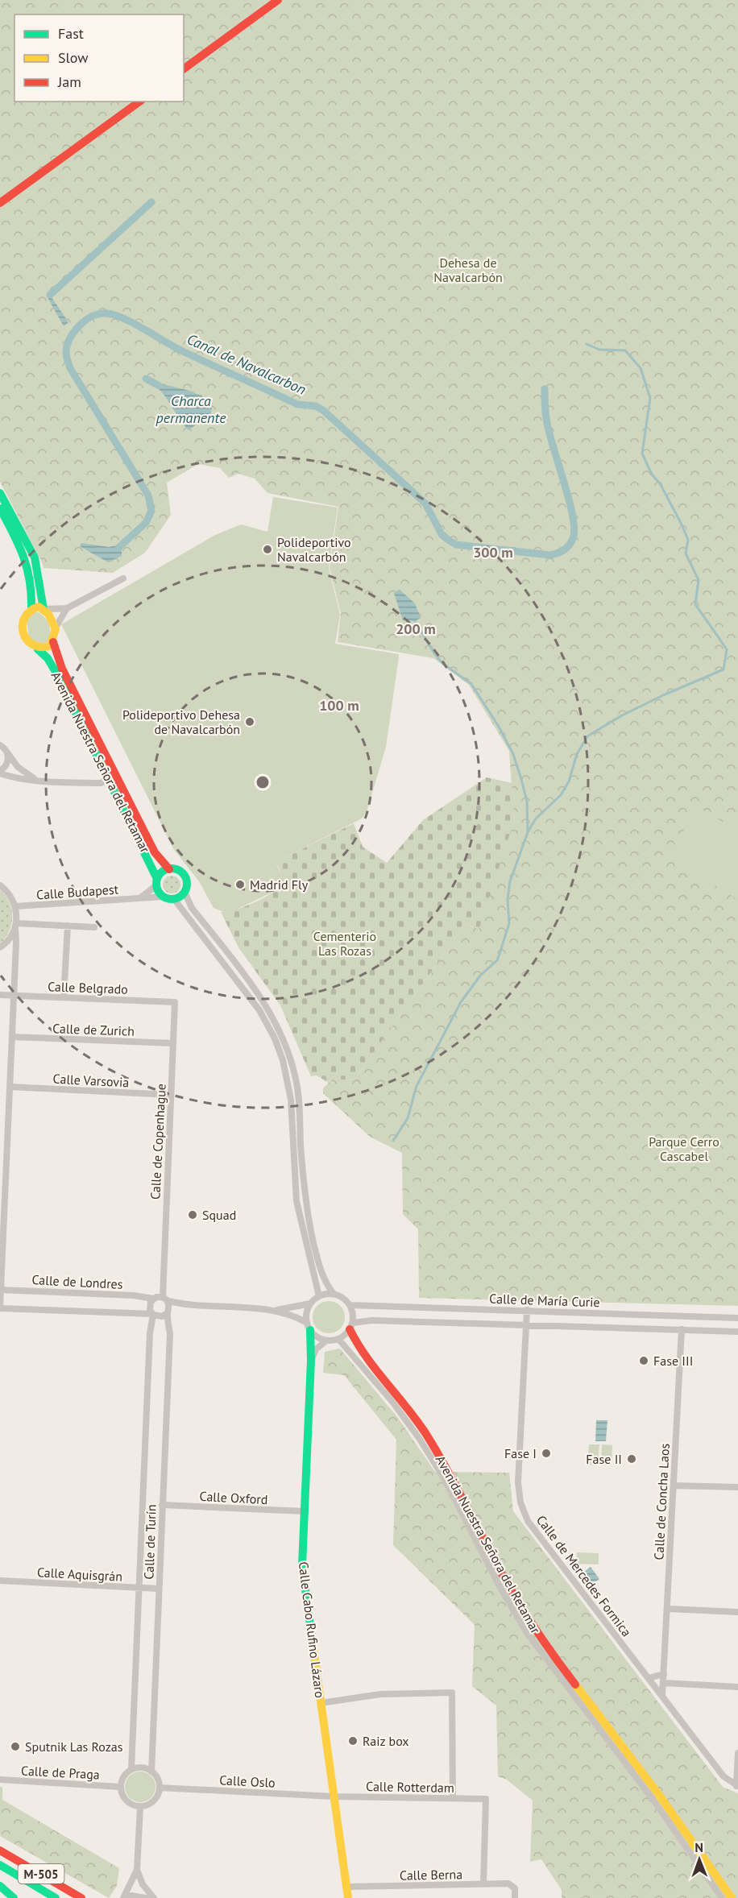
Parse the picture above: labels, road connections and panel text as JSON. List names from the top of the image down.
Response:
{
  "streets": {
    "main road": ["Avenida Nuestra Señora del Retamar", "Calle Cabo Rufino Lázaro", "M-505"],
    "street": [
      "Calle Budapest",
      "Calle Belgrado",
      "Calle de Zurich",
      "Calle Varsovia",
      "Calle de Copenhague",
      "Calle de Londres",
      "Calle de María Curie",
      "Calle Oxford",
      "Calle de Concha Laos",
      "Calle de Turín",
      "Calle Aquisgrán",
      "Calle de Mercedes Formica",
      "Calle de Praga",
      "Calle Oslo",
      "Calle Rotterdam",
      "Calle Berna"
    ]
  },
  "crossings": [
    ["Avenida Nuestra Señora del Retamar", "Calle Budapest"],
    ["Avenida Nuestra Señora del Retamar", "Calle de María Curie"],
    ["Avenida Nuestra Señora del Retamar", "Calle Cabo Rufino Lázaro"],
    ["Calle Belgrado", "Calle de Copenhague"],
    ["Calle de Zurich", "Calle de Copenhague"],
    ["Calle Varsovia", "Calle de Copenhague"],
    ["Calle de Copenhague", "Calle de Londres"],
    ["Calle de Copenhague", "Calle de Turín"],
    ["Calle de Londres", "Calle de Turín"],
    ["Calle de María Curie", "Calle de Concha Laos"],
    ["Calle de María Curie", "Calle de Mercedes Formica"],
    ["Calle de María Curie", "Calle Cabo Rufino Lázaro"],
    ["Calle Oxford", "Calle de Turín"],
    ["Calle Oxford", "Calle Cabo Rufino Lázaro"],
    ["Calle de Concha Laos", "Calle de Mercedes Formica"],
    ["Calle de Turín", "Calle Aquisgrán"],
    ["Calle de Turín", "Calle de Praga"],
    ["Calle de Turín", "Calle Oslo"],
    ["Calle Cabo Rufino Lázaro", "Calle Oslo"],
    ["Calle Cabo Rufino Lázaro", "Calle Rotterdam"],
    ["Calle Cabo Rufino Lázaro", "Calle Berna"],
    ["Calle de Praga", "Calle Oslo"],
    ["Calle Oslo", "Calle Rotterdam"],
    ["Calle Rotterdam", "Calle Berna"]
  ],
  "water": ["Canal de Navalcarbon", "Charca permanente"],
  "parks": ["Dehesa de Navalcarbón", "Cementerio Las Rozas", "Parque Cerro Cascabel"],
  "places": [
    "Polideportivo Navalcarbón",
    "Polideportivo Dehesa de Navalcarbón",
    "Madrid Fly",
    "Squad",
    "Fase III",
    "Fase I",
    "Fase II",
    "Raiz box",
    "Sputnik Las Rozas"
  ],
  "legend": ["Fast", "Slow", "Jam"],
  "north": "top",
  "rings": ["300 m", "200 m", "100 m"]
}
